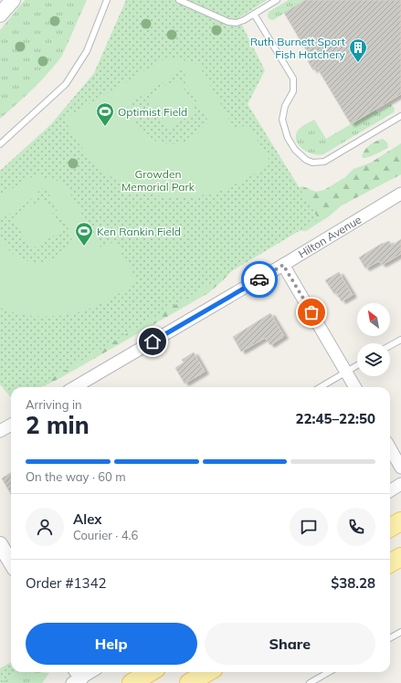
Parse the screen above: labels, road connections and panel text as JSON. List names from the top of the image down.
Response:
{
  "streets": {
    "street": ["Hilton Avenue"]
  },
  "parks": ["Growden Memorial Park"],
  "places": {
    "building": ["Ruth Burnett Sport Fish Hatchery"],
    "sports": ["Optimist Field", "Ken Rankin Field"]
  },
  "north": "top left",
  "page": {
    "heading": ["2 min", "Arriving in", "22:45–22:50"],
    "panel": [
      "Alex",
      "Courier · 4.6",
      "Order #1342",
      "$38.28"
    ],
    "bar": "On the way · 60 m",
    "buttons": ["Help", "Share"]
  }
}
